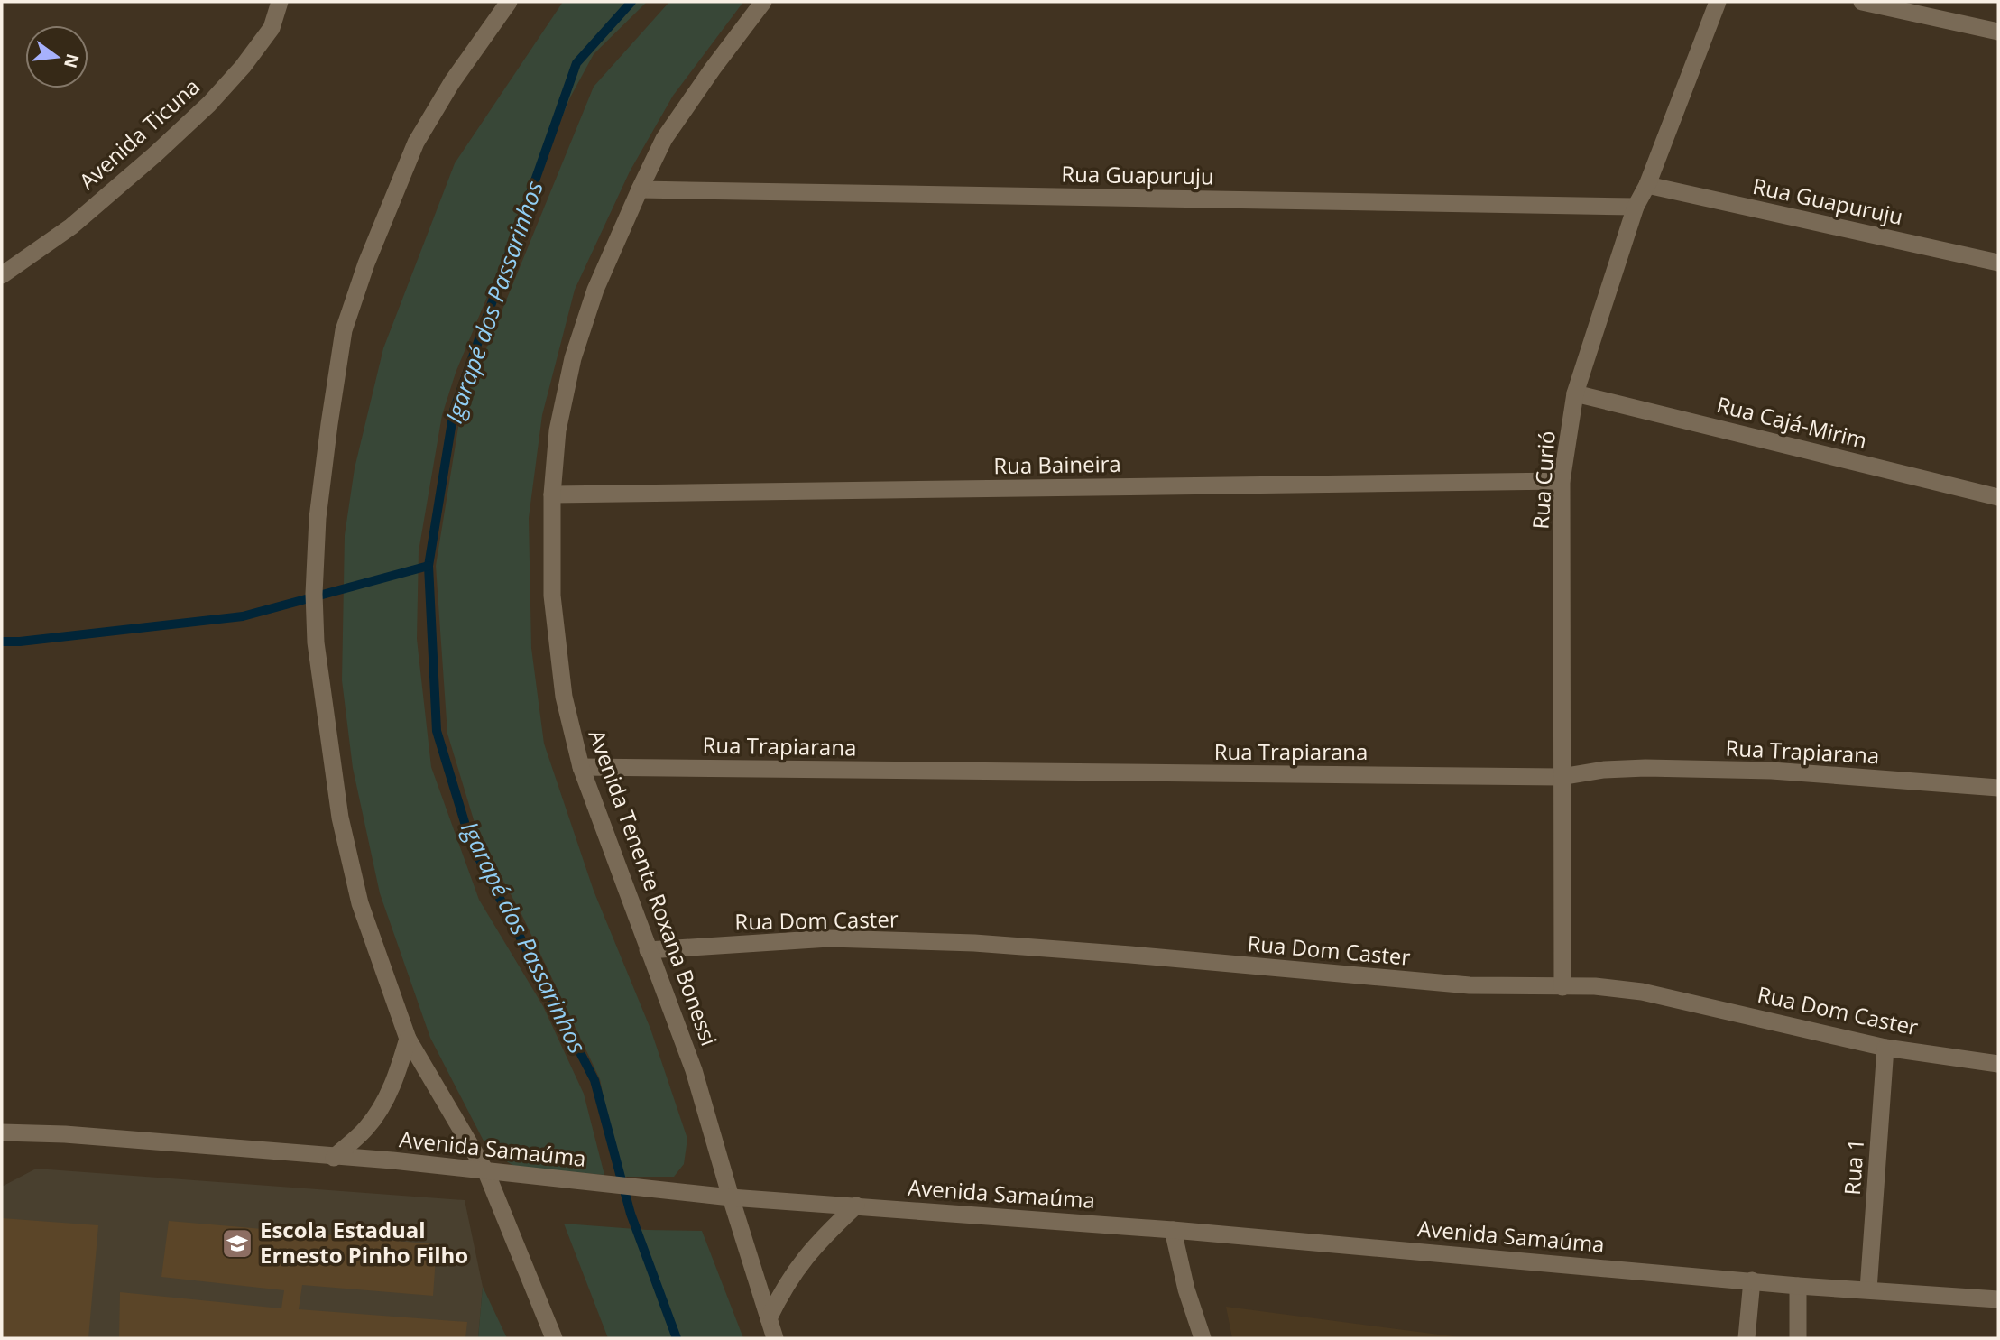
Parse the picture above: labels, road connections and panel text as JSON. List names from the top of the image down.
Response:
{
  "streets": {
    "street": [
      "Avenida Ticuna",
      "Rua Guapuruju",
      "Rua Cajá-Mirim",
      "Rua Baineira",
      "Rua Curió",
      "Rua Trapiarana",
      "Avenida Tenente Roxana Bonessi",
      "Rua Dom Caster",
      "Avenida Samaúma",
      "Rua 1"
    ]
  },
  "crossings": [
    ["Rua Guapuruju", "Rua Curió"],
    ["Rua Guapuruju", "Avenida Tenente Roxana Bonessi"],
    ["Rua Cajá-Mirim", "Rua Curió"],
    ["Rua Baineira", "Rua Curió"],
    ["Rua Baineira", "Avenida Tenente Roxana Bonessi"],
    ["Rua Curió", "Rua Trapiarana"],
    ["Rua Curió", "Rua Dom Caster"],
    ["Rua Trapiarana", "Avenida Tenente Roxana Bonessi"],
    ["Avenida Tenente Roxana Bonessi", "Rua Dom Caster"],
    ["Avenida Tenente Roxana Bonessi", "Avenida Samaúma"],
    ["Rua Dom Caster", "Rua 1"],
    ["Avenida Samaúma", "Rua 1"]
  ],
  "water": ["Igarapé dos Passarinhos"],
  "places": {
    "school or university": ["Escola Estadual Ernesto Pinho Filho"]
  },
  "north": "right"
}
